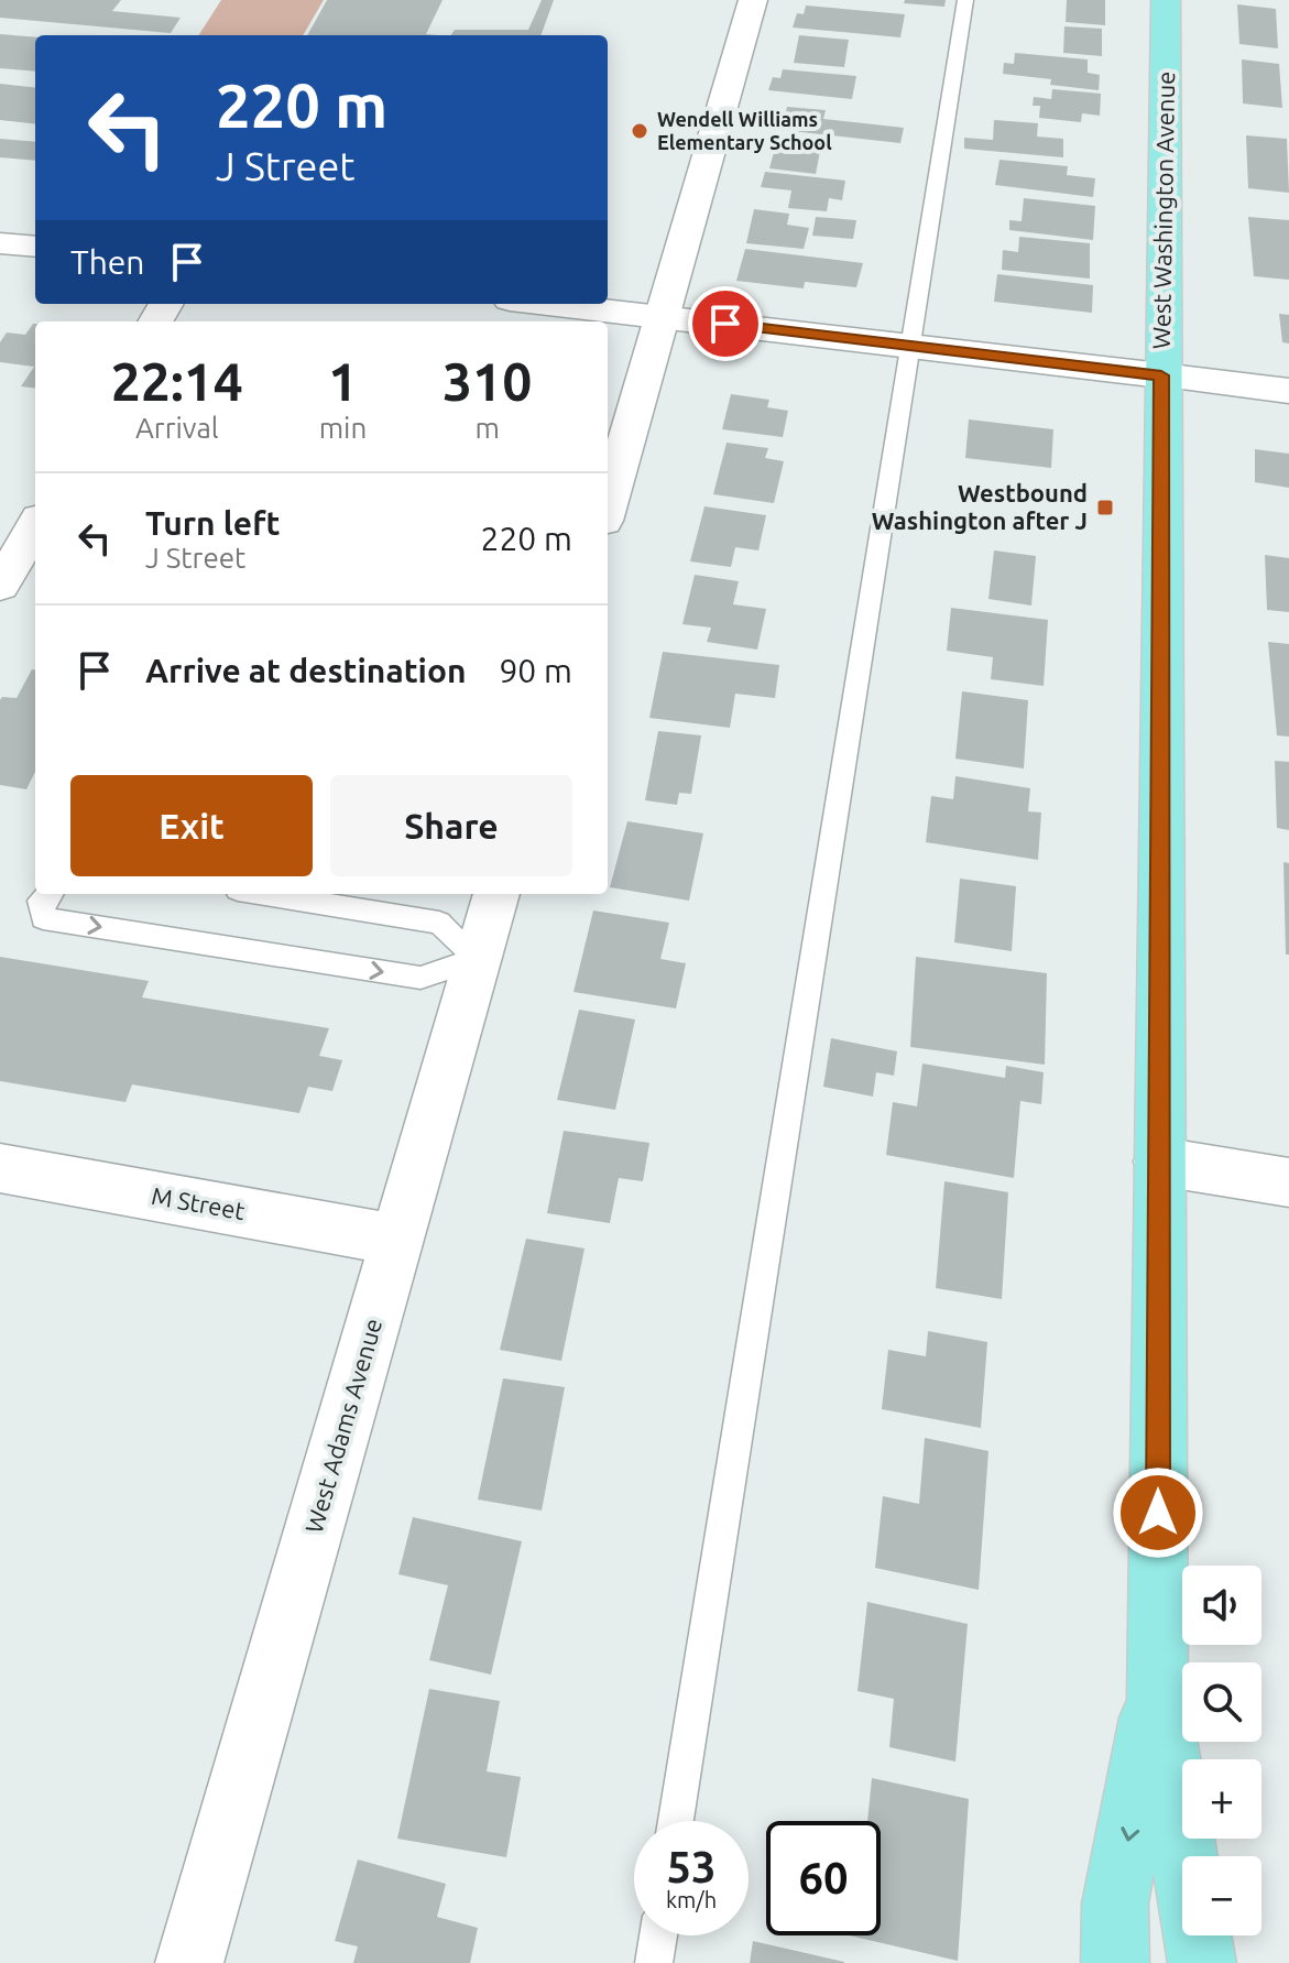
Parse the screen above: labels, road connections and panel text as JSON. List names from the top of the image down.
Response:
{
  "streets": {
    "main road": ["West Washington Avenue"],
    "street": ["M Street", "West Adams Avenue"]
  },
  "crossings": [
    ["M Street", "West Adams Avenue"]
  ],
  "places": {
    "other": ["Wendell Williams Elementary School"],
    "transit": ["Westbound Washington after J"]
  },
  "page": {
    "turn": ["220 m", "J Street"],
    "then": "Then",
    "eta": [
      "22:14",
      "Arrival",
      "1",
      "min",
      "310",
      "m"
    ],
    "list": [
      {
        "name": "Turn left",
        "note": "J Street",
        "value": "220 m"
      },
      {
        "name": "Arrive at destination",
        "value": "90 m"
      }
    ],
    "buttons": ["Exit", "Share"],
    "map_buttons": ["+", "−"],
    "speed": "53 km/h",
    "limit": "60"
  }
}
